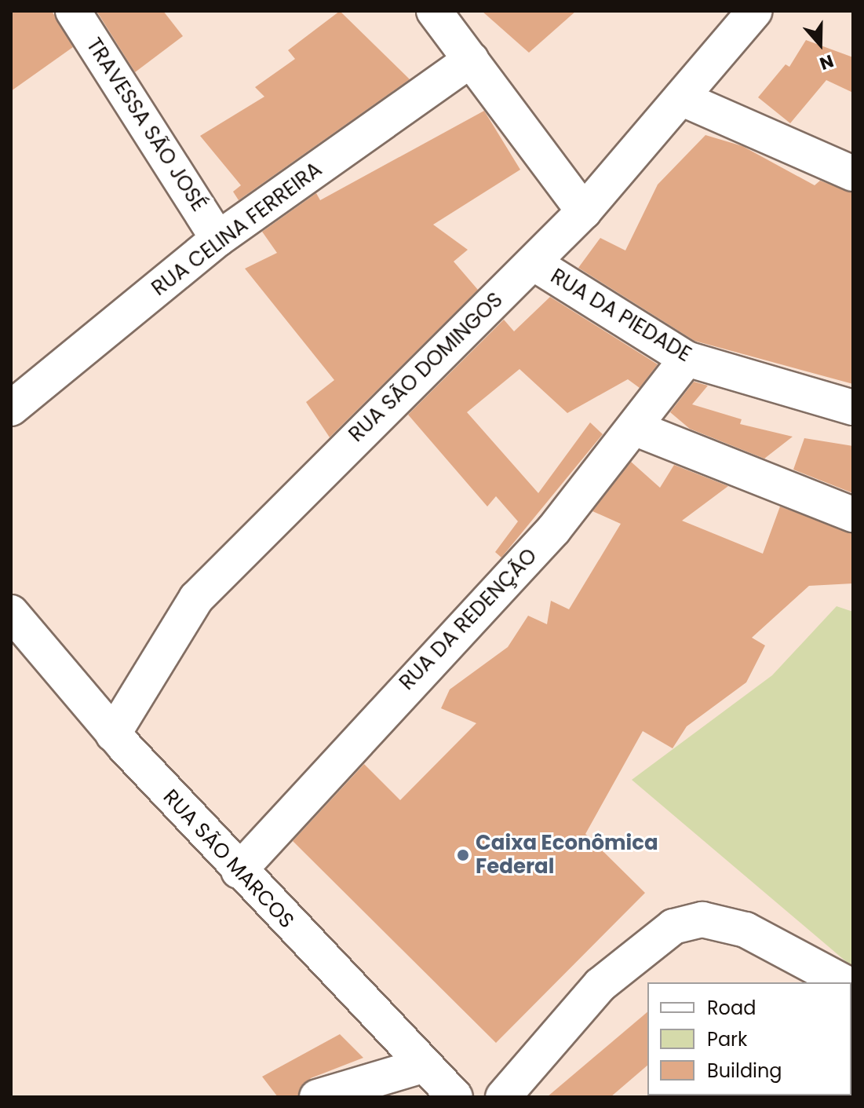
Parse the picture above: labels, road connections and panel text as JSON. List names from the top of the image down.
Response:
{
  "streets": {
    "street": [
      "TRAVESSA SÃO JOSÉ",
      "RUA CELINA FERREIRA",
      "RUA DA PIEDADE",
      "RUA SÃO DOMINGOS",
      "RUA DA REDENÇÃO",
      "RUA SÃO MARCOS"
    ]
  },
  "crossings": [
    ["TRAVESSA SÃO JOSÉ", "RUA CELINA FERREIRA"],
    ["RUA DA PIEDADE", "RUA SÃO DOMINGOS"],
    ["RUA DA PIEDADE", "RUA DA REDENÇÃO"],
    ["RUA SÃO DOMINGOS", "RUA SÃO MARCOS"],
    ["RUA DA REDENÇÃO", "RUA SÃO MARCOS"]
  ],
  "places": ["Caixa Econômica Federal"],
  "legend": ["Road", "Park", "Building"],
  "north": "bottom"
}
